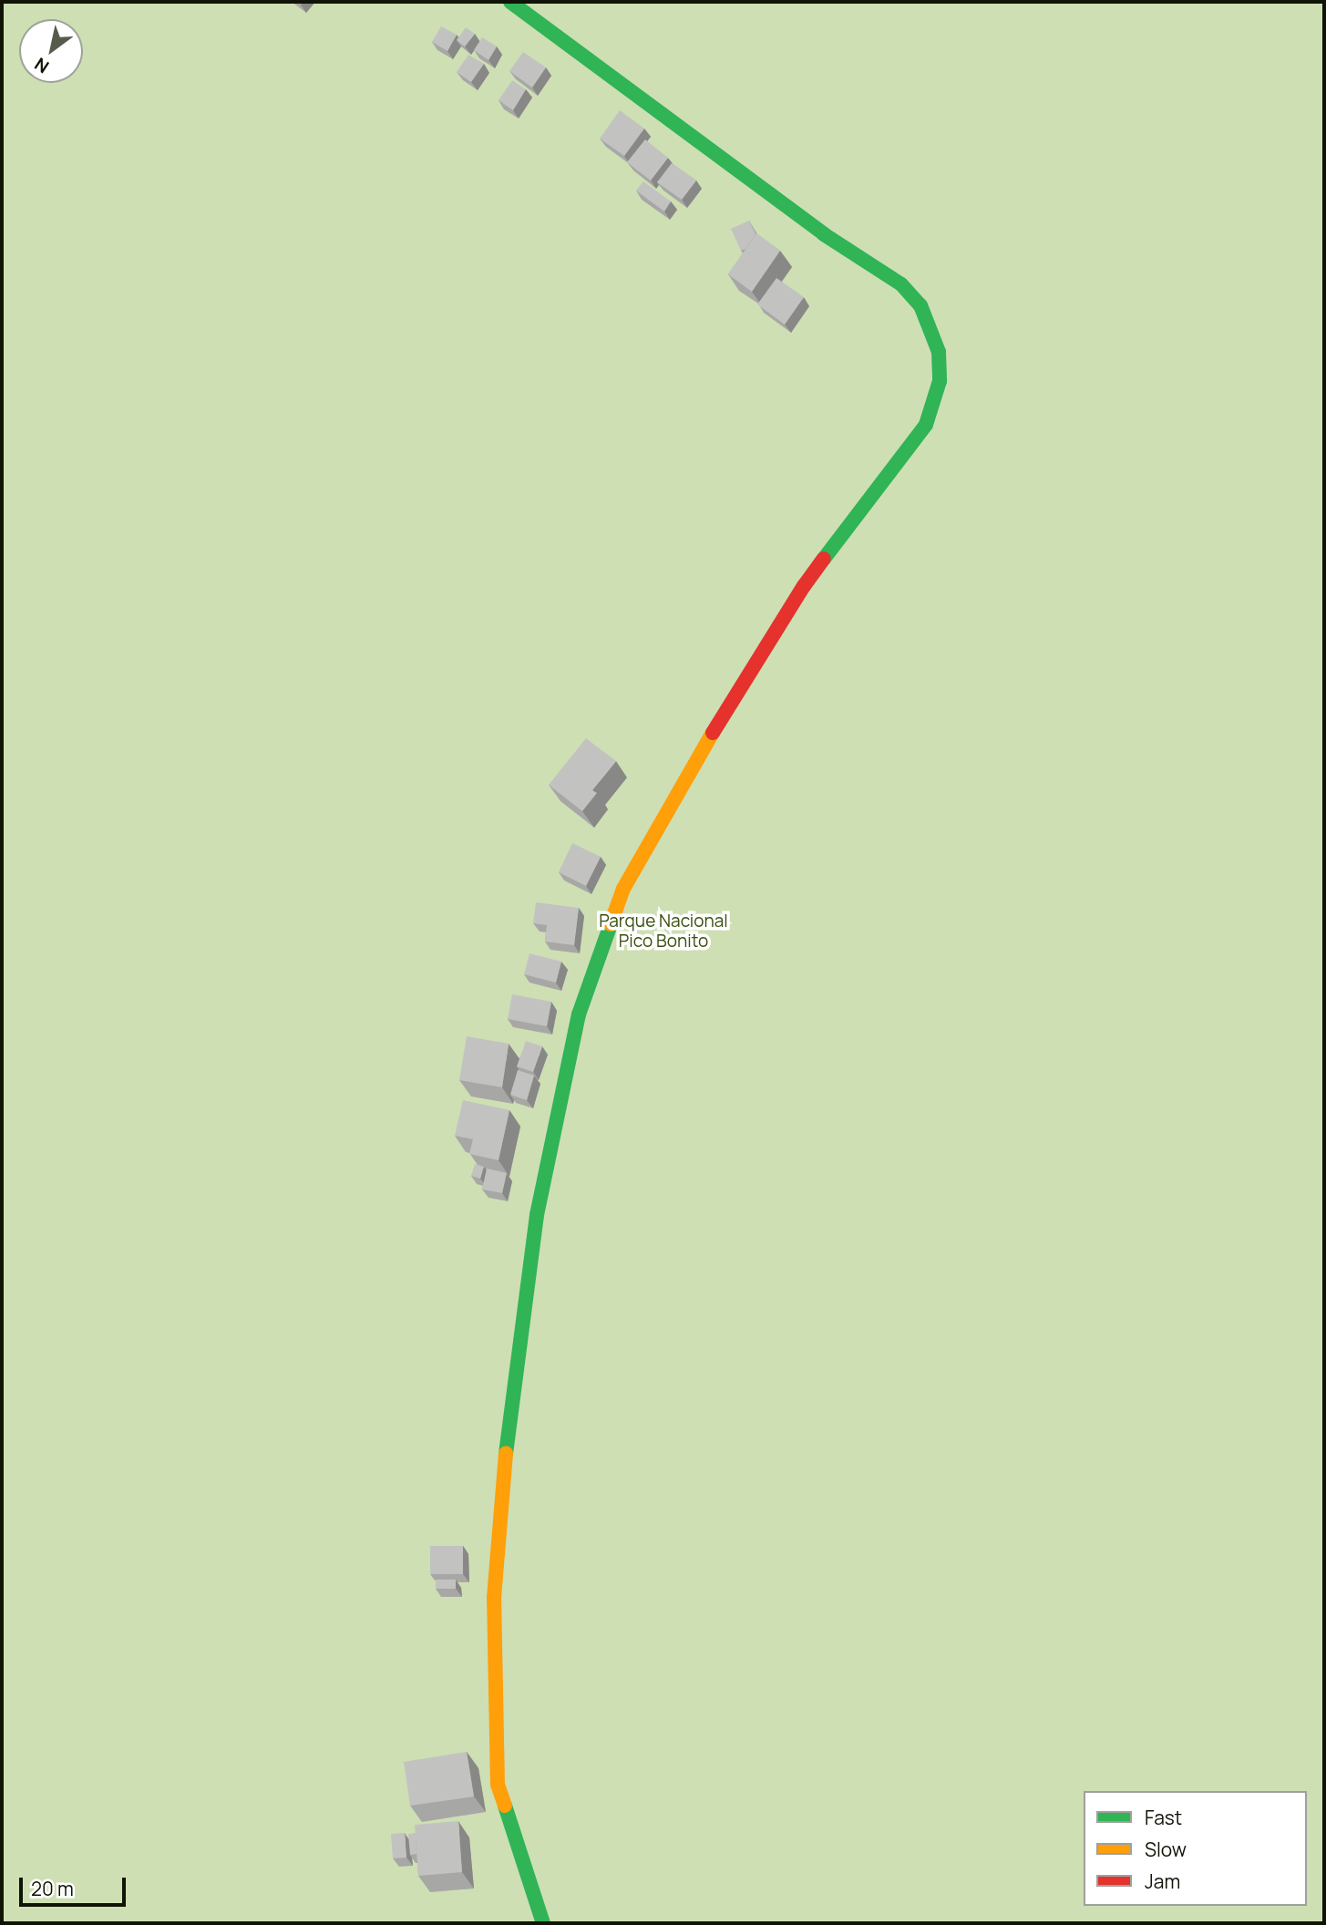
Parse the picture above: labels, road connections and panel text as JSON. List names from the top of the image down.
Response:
{
  "parks": ["Parque Nacional Pico Bonito"],
  "legend": ["Fast", "Slow", "Jam"],
  "scale_bar": "20 m",
  "north": "bottom left"
}
